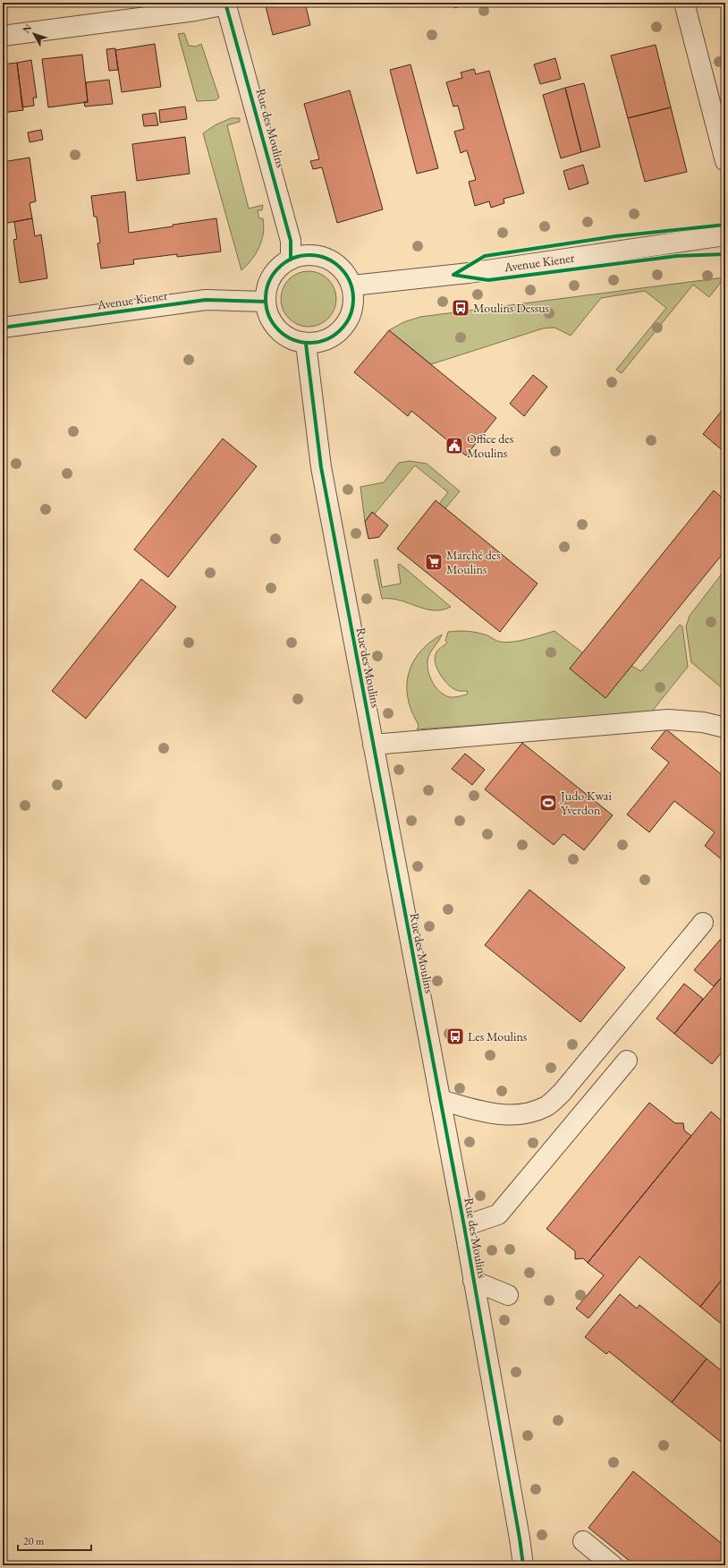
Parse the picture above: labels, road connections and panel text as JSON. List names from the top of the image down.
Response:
{
  "streets": {
    "street": ["Rue des Moulins", "Avenue Kiener"]
  },
  "crossings": [
    ["Rue des Moulins", "Avenue Kiener"]
  ],
  "places": {
    "bus stop": ["Moulins Dessus", "Les Moulins"],
    "public building": ["Office des Moulins"],
    "supermarket": ["Marché des Moulins"],
    "sports": ["Judo Kwai Yverdon"]
  },
  "scale_bar": "20 m",
  "north": "top left"
}
